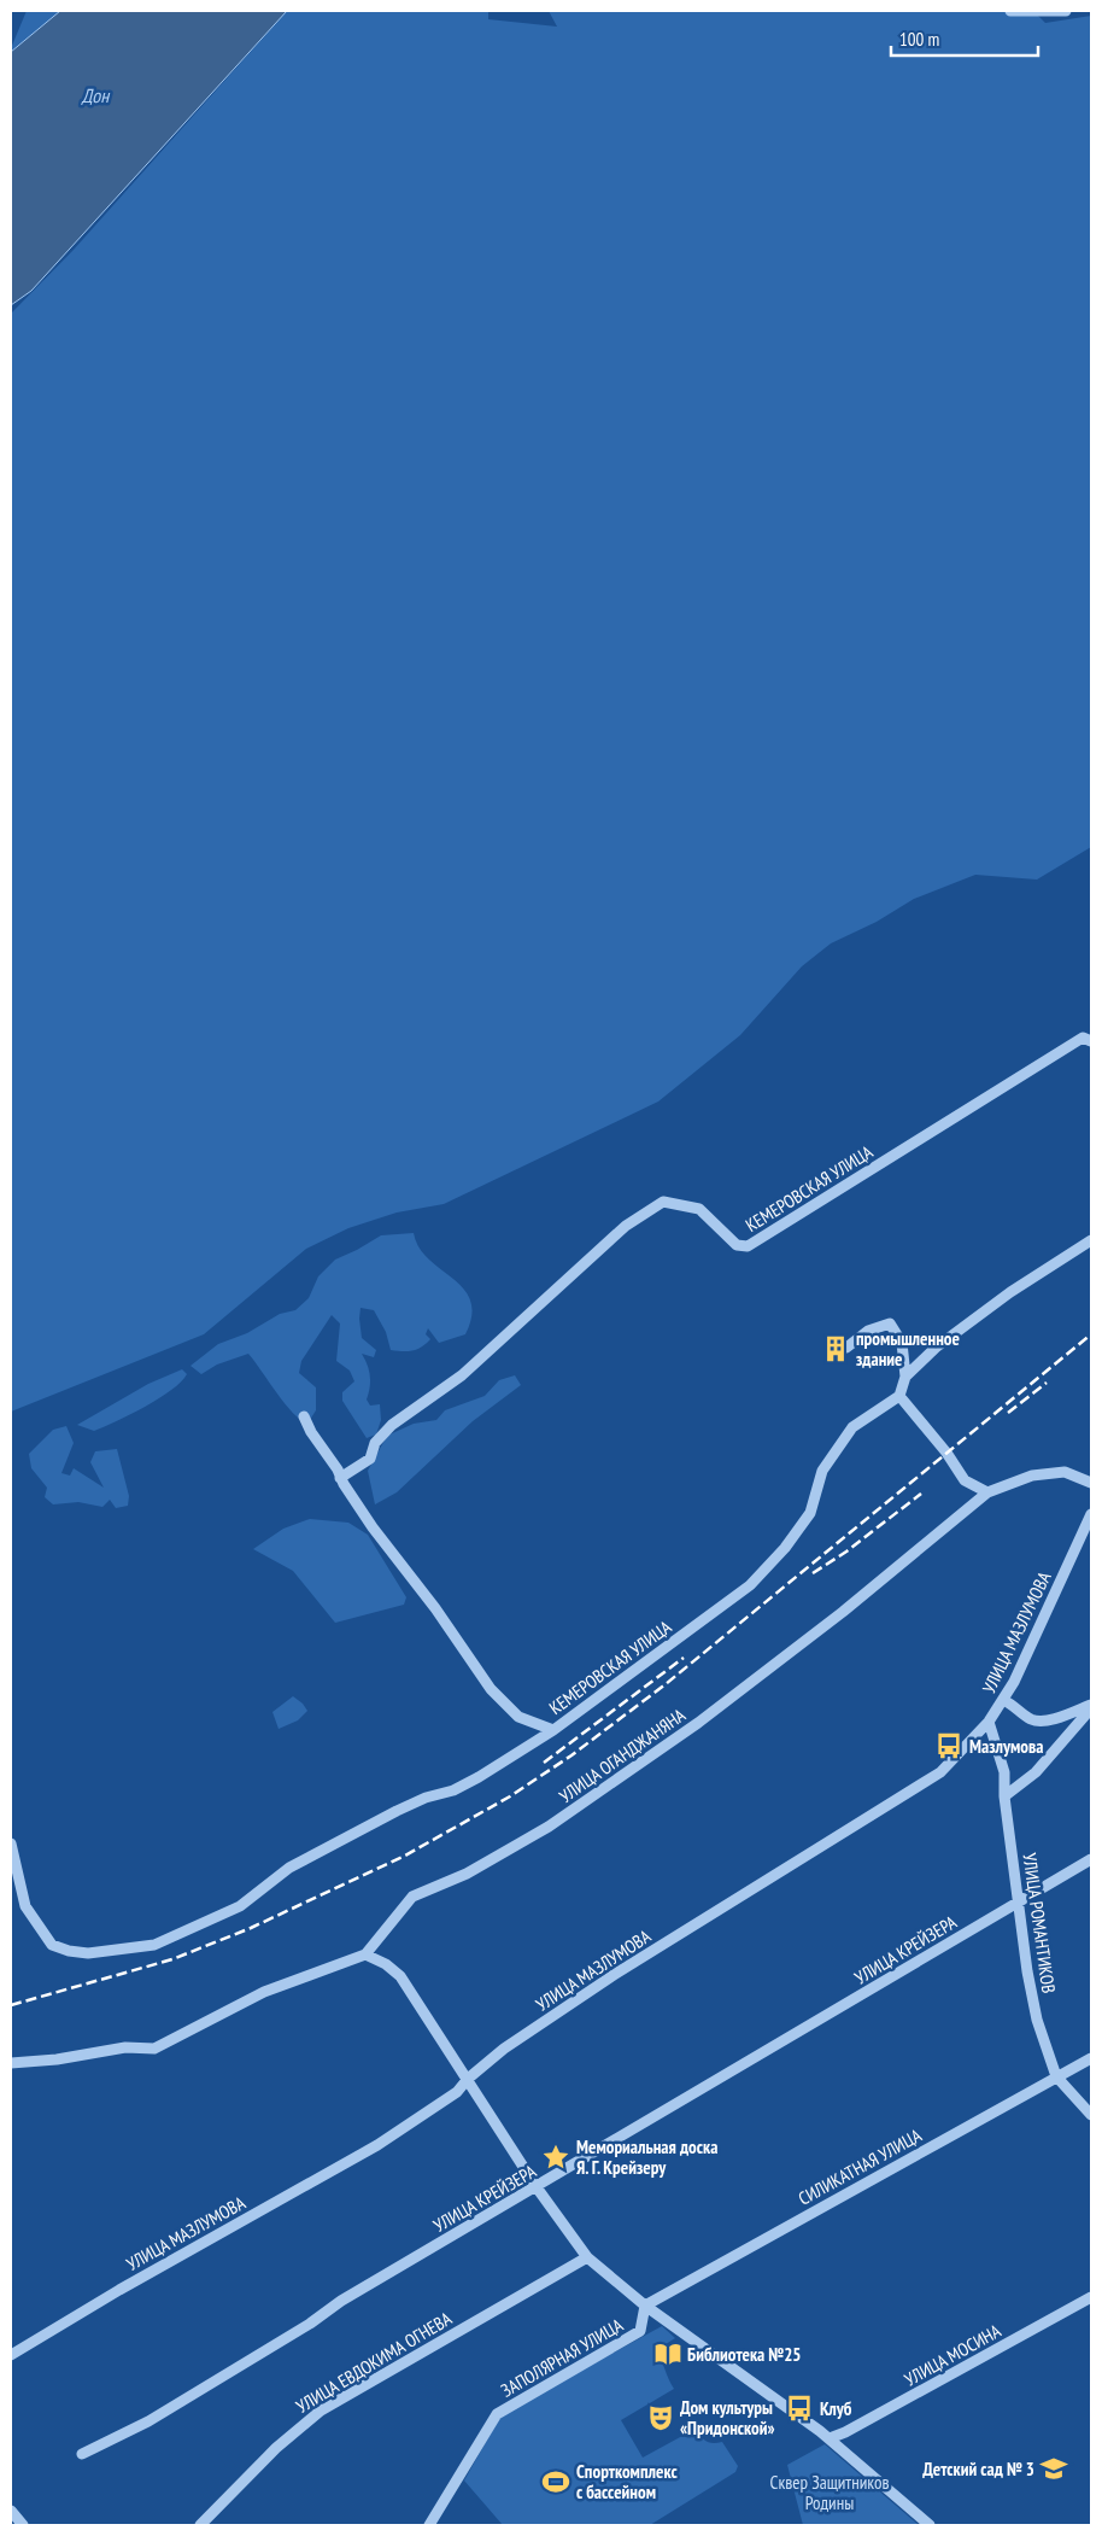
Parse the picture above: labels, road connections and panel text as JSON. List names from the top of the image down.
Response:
{
  "streets": {
    "street": [
      "КЕМЕРОВСКАЯ УЛИЦА",
      "УЛИЦА МАЗЛУМОВА",
      "УЛИЦА ОГАНДЖАНЯНА",
      "УЛИЦА РОМАНТИКОВ",
      "УЛИЦА КРЕЙЗЕРА",
      "СИЛИКАТНАЯ УЛИЦА",
      "УЛИЦА МОСИНА",
      "ЗАПОЛЯРНАЯ УЛИЦА",
      "УЛИЦА ЕВДОКИМА ОГНЕВА"
    ]
  },
  "crossings": [
    ["УЛИЦА МАЗЛУМОВА", "УЛИЦА РОМАНТИКОВ"],
    ["УЛИЦА РОМАНТИКОВ", "УЛИЦА КРЕЙЗЕРА"],
    ["УЛИЦА РОМАНТИКОВ", "СИЛИКАТНАЯ УЛИЦА"],
    ["СИЛИКАТНАЯ УЛИЦА", "ЗАПОЛЯРНАЯ УЛИЦА"]
  ],
  "water": ["Дон"],
  "parks": ["Сквер Защитников Родины"],
  "places": {
    "building": ["промышленное здание"],
    "bus stop": ["Мазлумова", "Клуб"],
    "place": ["Мемориальная доска Я. Г. Крейзеру"],
    "library": ["Библиотека №25"],
    "theatre": ["Дом культуры «Придонской»"],
    "school or university": ["Детский сад № 3"],
    "sports": ["Спорткомплекс с бассейном"]
  },
  "scale_bar": "100 m"
}
